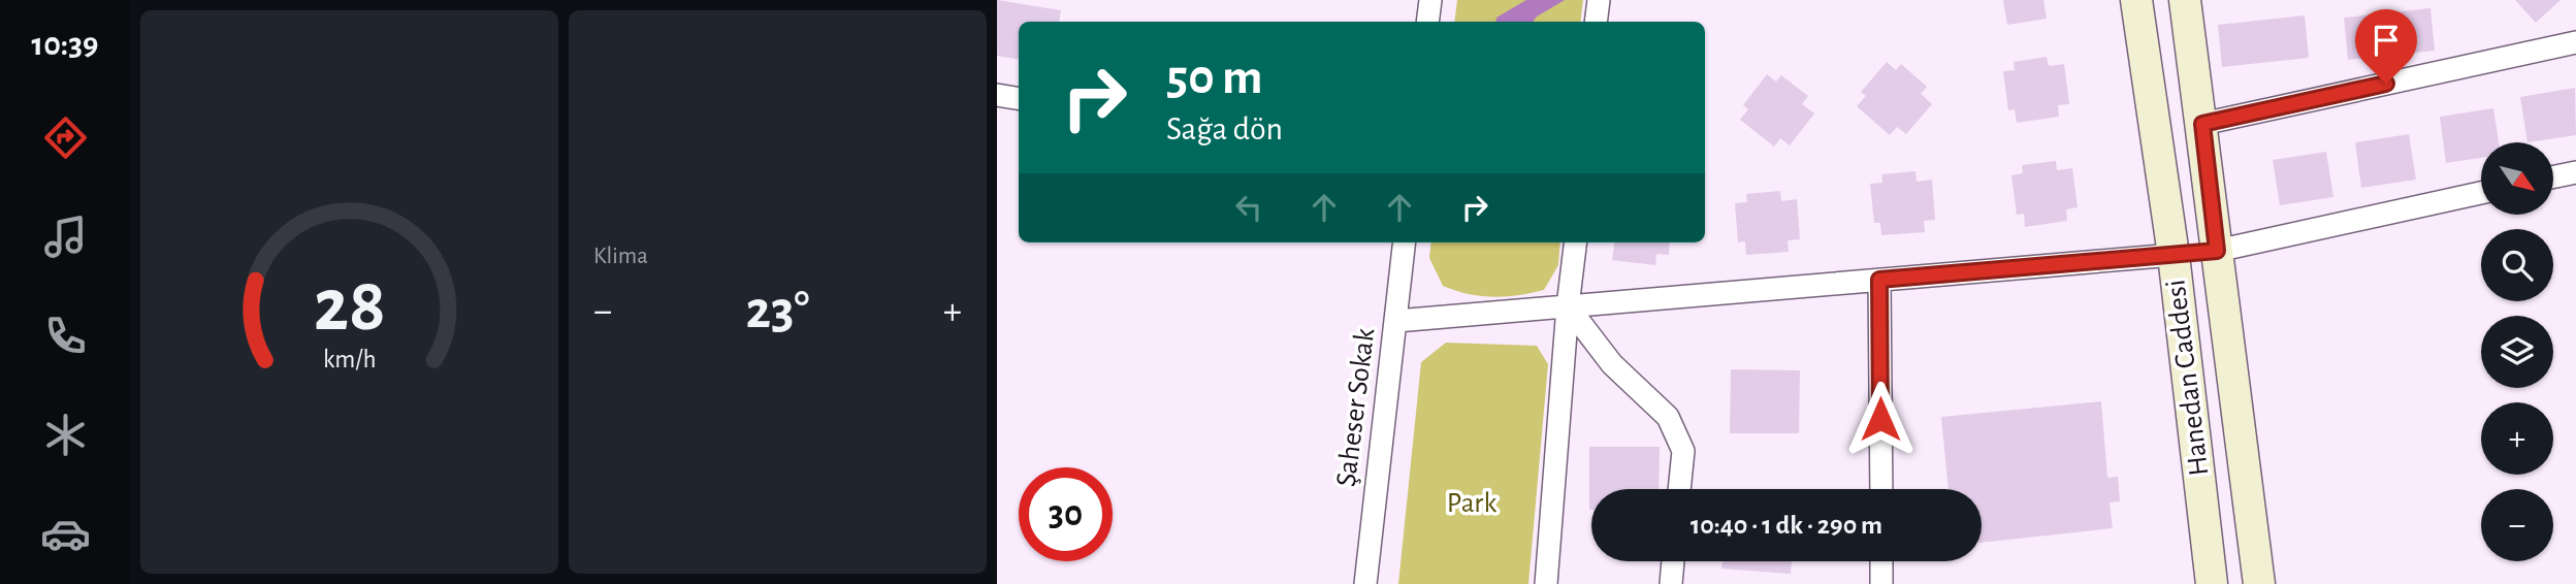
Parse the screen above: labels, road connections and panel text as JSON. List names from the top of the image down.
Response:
{
  "streets": {
    "street": ["Hanedan Caddesi", "Şaheser Sokak"]
  },
  "parks": ["Park"],
  "north": "bottom right",
  "page": {
    "tabs": "10:39",
    "tile": "Klima",
    "turn": ["50 m", "Sağa dön"],
    "map_buttons": ["+", "−"],
    "heat": ["−", "23°", "+"],
    "limit": "30",
    "trip": "10:40 · 1 dk · 290 m",
    "gauge": ["28", "km/h"]
  }
}
